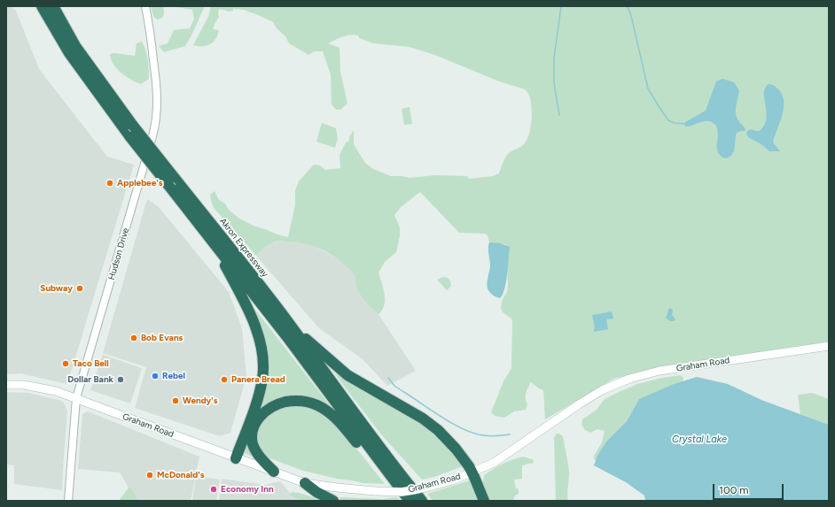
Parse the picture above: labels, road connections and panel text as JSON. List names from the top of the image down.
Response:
{
  "streets": {
    "highway": ["Akron Expressway"],
    "main road": ["Graham Road"],
    "street": ["Hudson Drive"]
  },
  "crossings": [
    ["Hudson Drive", "Graham Road"]
  ],
  "water": ["Crystal Lake"],
  "places": [
    "Applebee's",
    "Subway",
    "Bob Evans",
    "Taco Bell",
    "Rebel",
    "Dollar Bank",
    "Panera Bread",
    "Wendy's",
    "McDonald's",
    "Economy Inn"
  ],
  "scale_bar": "100 m"
}
